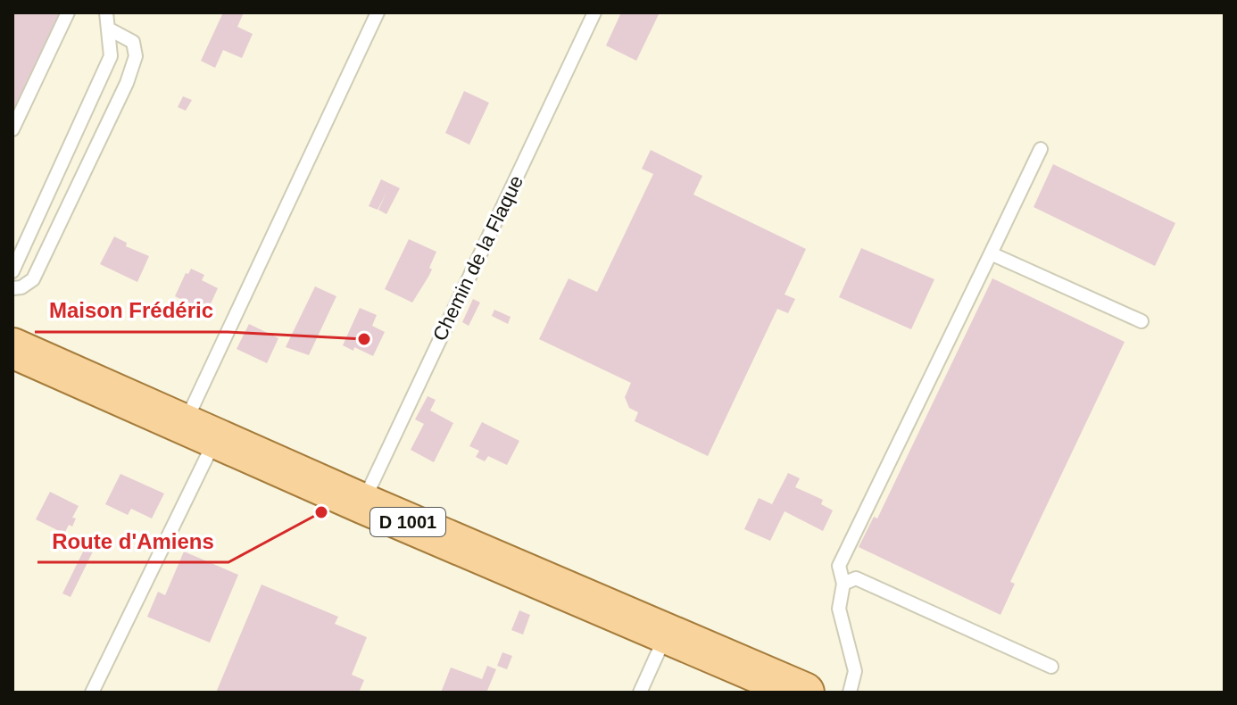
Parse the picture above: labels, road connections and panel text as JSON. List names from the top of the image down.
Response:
{
  "streets": {
    "main road": ["D 1001"],
    "lane": ["Chemin de la Flaque"]
  },
  "crossings": [
    ["Chemin de la Flaque", "D 1001"]
  ],
  "places": ["Maison Frédéric", "Route d'Amiens"]
}
